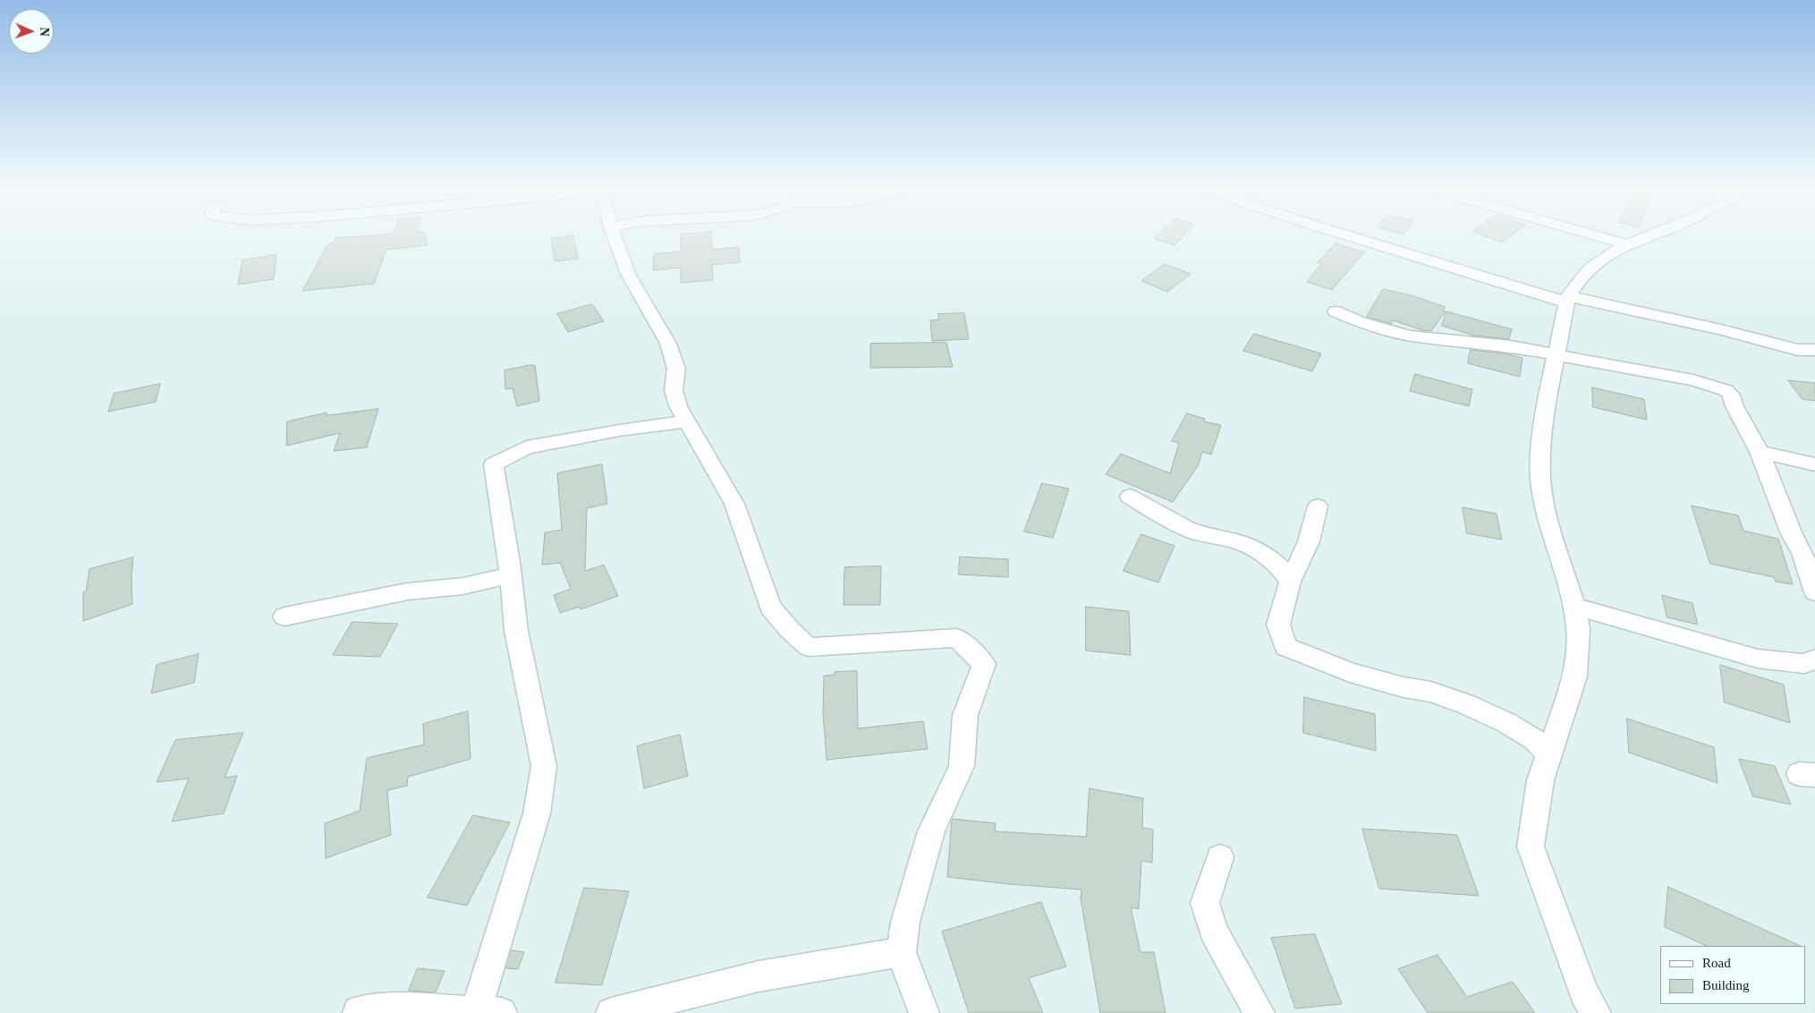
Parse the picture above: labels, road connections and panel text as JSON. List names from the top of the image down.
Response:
{
  "legend": ["Road", "Building"],
  "north": "right"
}
